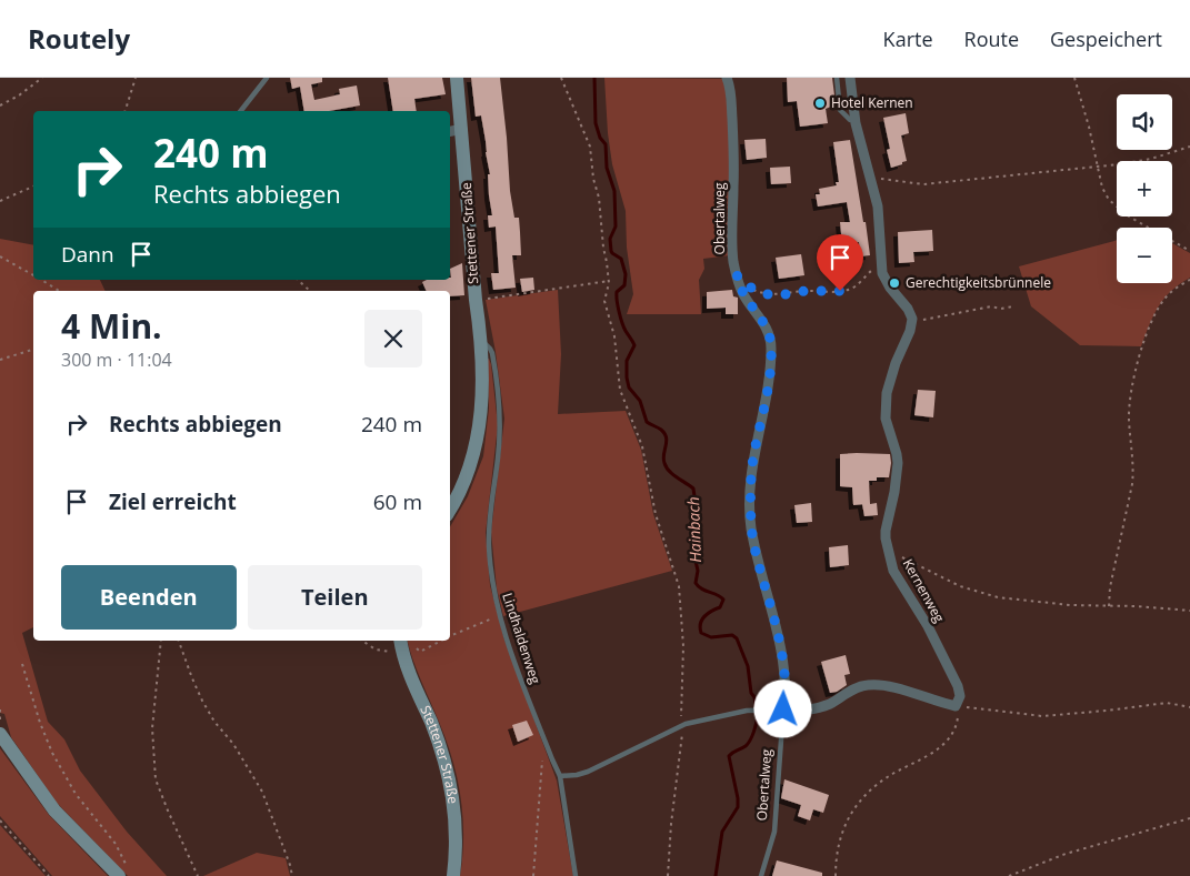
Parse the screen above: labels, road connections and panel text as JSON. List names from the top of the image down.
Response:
{
  "streets": {
    "main road": ["Stettener Straße"],
    "street": ["Obertalweg", "Kernenweg"],
    "lane": ["Lindhaldenweg"]
  },
  "crossings": [
    ["Stettener Straße", "Lindhaldenweg"]
  ],
  "water": ["Hainbach"],
  "places": ["Hotel Kernen", "Gerechtigkeitsbrünnele"],
  "page": {
    "header": "Routely",
    "nav": ["Karte", "Route", "Gespeichert"],
    "map_buttons": ["+", "−"],
    "turn": ["240 m", "Rechts abbiegen"],
    "then": "Dann",
    "heading": ["4 Min.", "300 m · 11:04"],
    "list": [
      {
        "name": "Rechts abbiegen",
        "value": "240 m"
      },
      {
        "name": "Ziel erreicht",
        "value": "60 m"
      }
    ],
    "buttons": ["Beenden", "Teilen"]
  }
}
